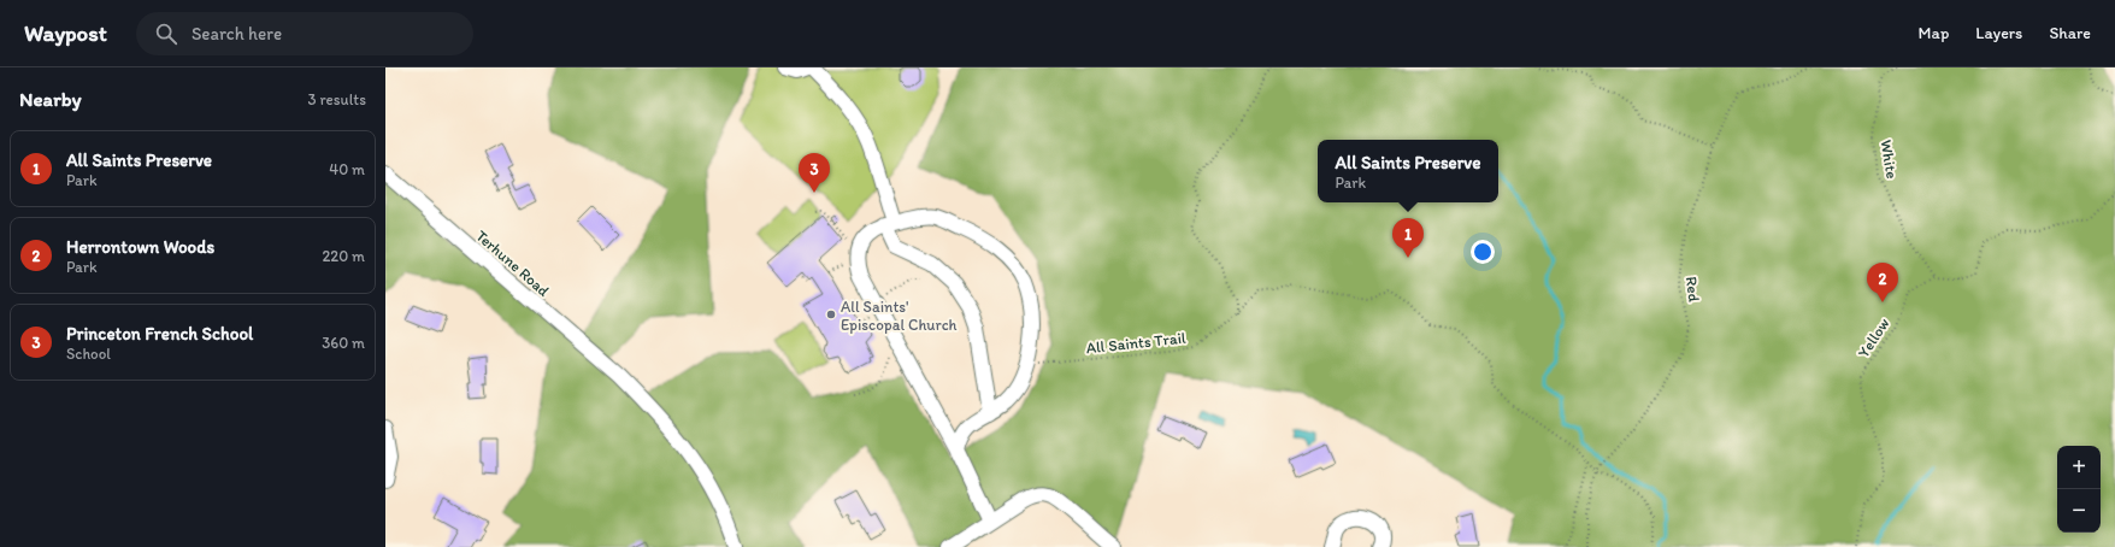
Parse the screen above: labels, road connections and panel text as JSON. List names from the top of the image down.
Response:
{
  "streets": {
    "street": ["Terhune Road"],
    "path": [
      "White",
      "Red",
      "Yellow",
      "All Saints Trail"
    ]
  },
  "crossings": [
    ["White", "Yellow"],
    ["Red", "All Saints Trail"]
  ],
  "places": ["All Saints' Episcopal Church"],
  "page": {
    "header": "Waypost",
    "search": "Search here",
    "nav": ["Map", "Layers", "Share"],
    "heading": ["Nearby", "3 results"],
    "list": [
      {
        "mark": "1",
        "name": "All Saints Preserve",
        "note": "Park",
        "value": "40 m"
      },
      {
        "mark": "2",
        "name": "Herrontown Woods",
        "note": "Park",
        "value": "220 m"
      },
      {
        "mark": "3",
        "name": "Princeton French School",
        "note": "School",
        "value": "360 m"
      }
    ],
    "popup": ["All Saints Preserve", "Park"],
    "pins": ["3", "1", "2"],
    "map_buttons": ["+", "−"]
  }
}
